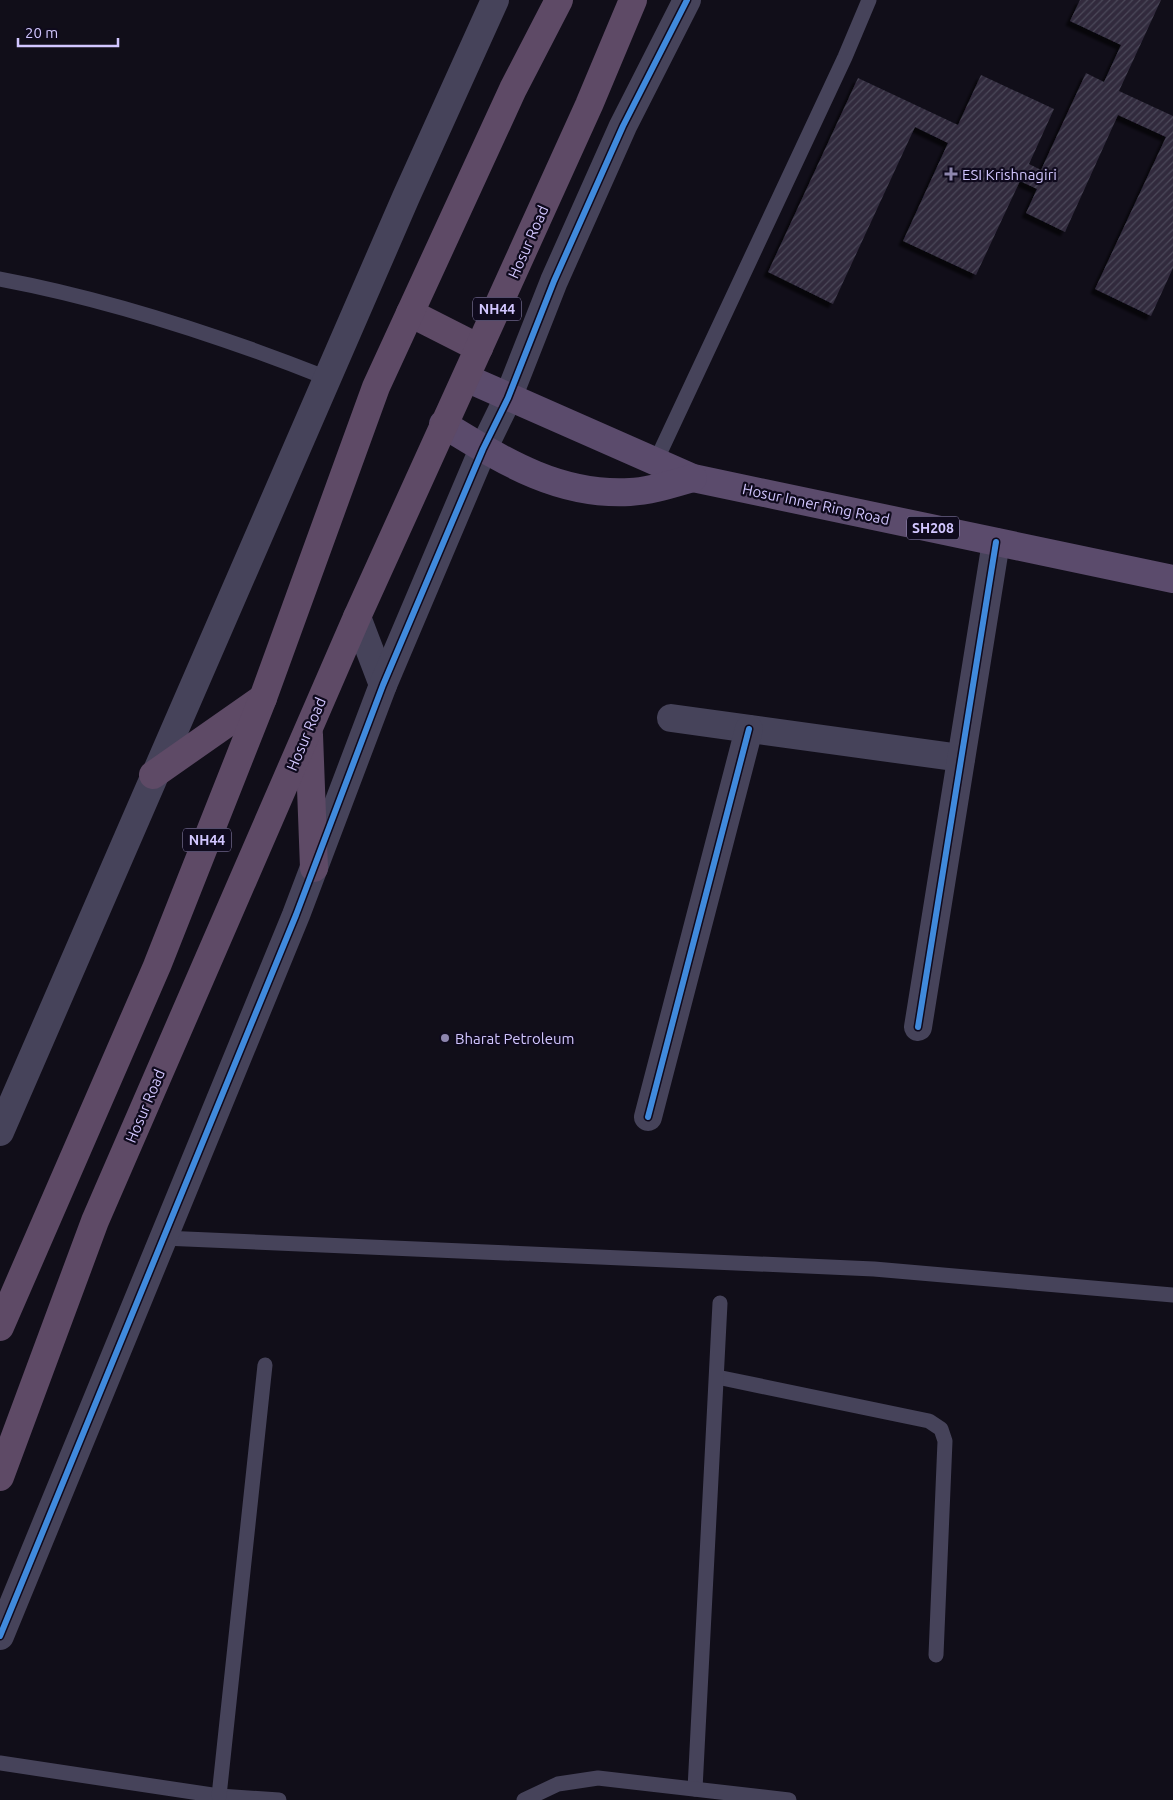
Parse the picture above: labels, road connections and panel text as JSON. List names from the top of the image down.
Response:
{
  "streets": {
    "highway": ["Hosur Road", "NH44"],
    "main road": ["Hosur Inner Ring Road", "SH208"]
  },
  "crossings": [
    ["Hosur Road", "Hosur Inner Ring Road"]
  ],
  "places": {
    "health": ["ESI Krishnagiri"],
    "other": ["Bharat Petroleum"]
  },
  "scale_bar": "20 m"
}
